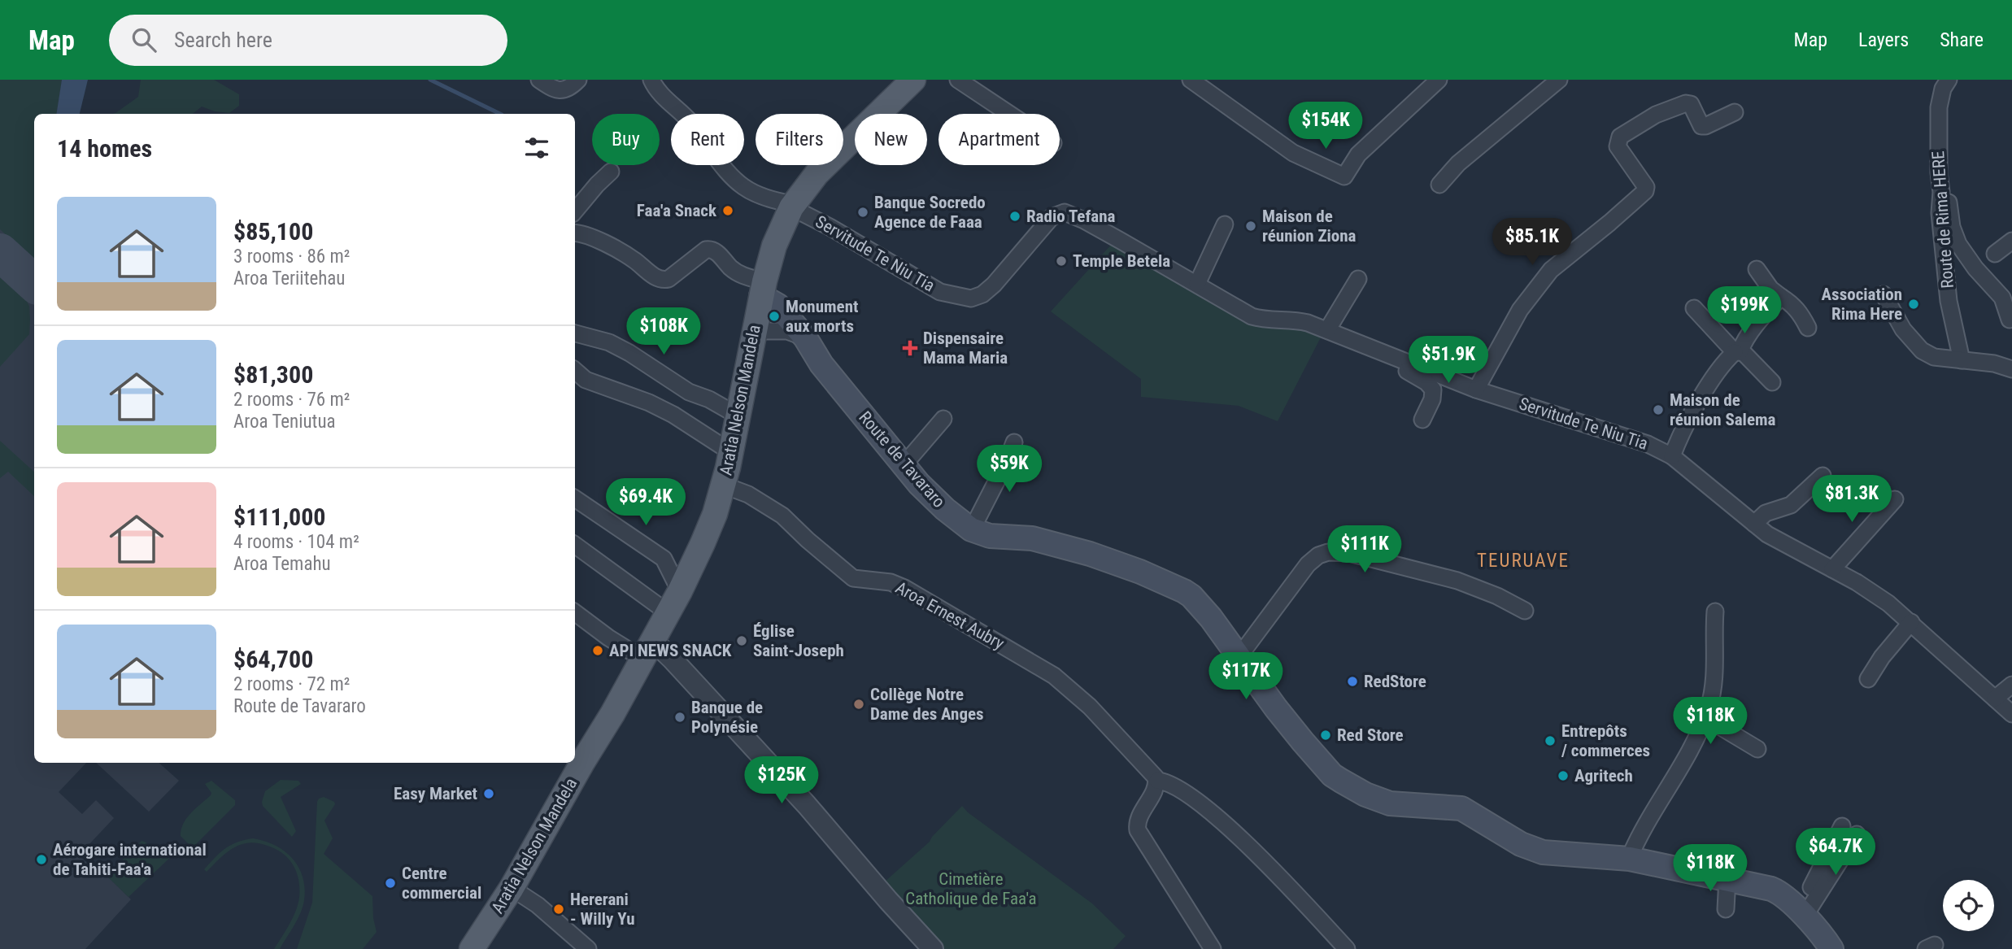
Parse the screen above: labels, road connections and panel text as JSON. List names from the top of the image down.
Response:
{
  "streets": {
    "main road": ["Aratia Nelson Mandela", "Route de Tavararo"],
    "street": ["Route de Rima HERE", "Servitude Te Niu Tia", "Aroa Ernest Aubry"]
  },
  "crossings": [
    ["Servitude Te Niu Tia", "Aratia Nelson Mandela"],
    ["Aratia Nelson Mandela", "Route de Tavararo"],
    ["Aratia Nelson Mandela", "Aroa Ernest Aubry"]
  ],
  "districts": ["TEURUAVE"],
  "parks": ["Cimetière Catholique de Faa'a"],
  "places": {
    "other": [
      "Faa'a Snack",
      "Banque Socredo Agence de Faaa",
      "Radio Tefana",
      "Maison de réunion Ziona",
      "Temple Betela",
      "Association Rima Here",
      "Monument aux morts",
      "Maison de réunion Salema",
      "Église Saint-Joseph",
      "API NEWS SNACK",
      "RedStore",
      "Collège Notre Dame des Anges",
      "Banque de Polynésie",
      "Red Store",
      "Entrepôts / commerces",
      "Agritech",
      "Easy Market",
      "Aérogare international de Tahiti-Faa'a",
      "Centre commercial",
      "Hererani - Willy Yu"
    ],
    "health": ["Dispensaire Mama Maria"]
  },
  "page": {
    "header": "Map",
    "search": "Search here",
    "nav": ["Map", "Layers", "Share"],
    "price": [
      "$154K",
      "$85.1K",
      "$199K",
      "$108K",
      "$51.9K",
      "$59K",
      "$81.3K",
      "$69.4K",
      "$111K",
      "$117K",
      "$118K",
      "$125K",
      "$64.7K",
      "$118K"
    ],
    "chip": [
      "Buy",
      "Rent",
      "Filters",
      "New",
      "Apartment"
    ],
    "heading": "14 homes",
    "list": [
      {
        "name": "$85,100",
        "note": "3 rooms · 86 m² · Aroa Teriitehau"
      },
      {
        "name": "$81,300",
        "note": "2 rooms · 76 m² · Aroa Teniutua"
      },
      {
        "name": "$111,000",
        "note": "4 rooms · 104 m² · Aroa Temahu"
      },
      {
        "name": "$64,700",
        "note": "2 rooms · 72 m² · Route de Tavararo"
      }
    ]
  }
}
